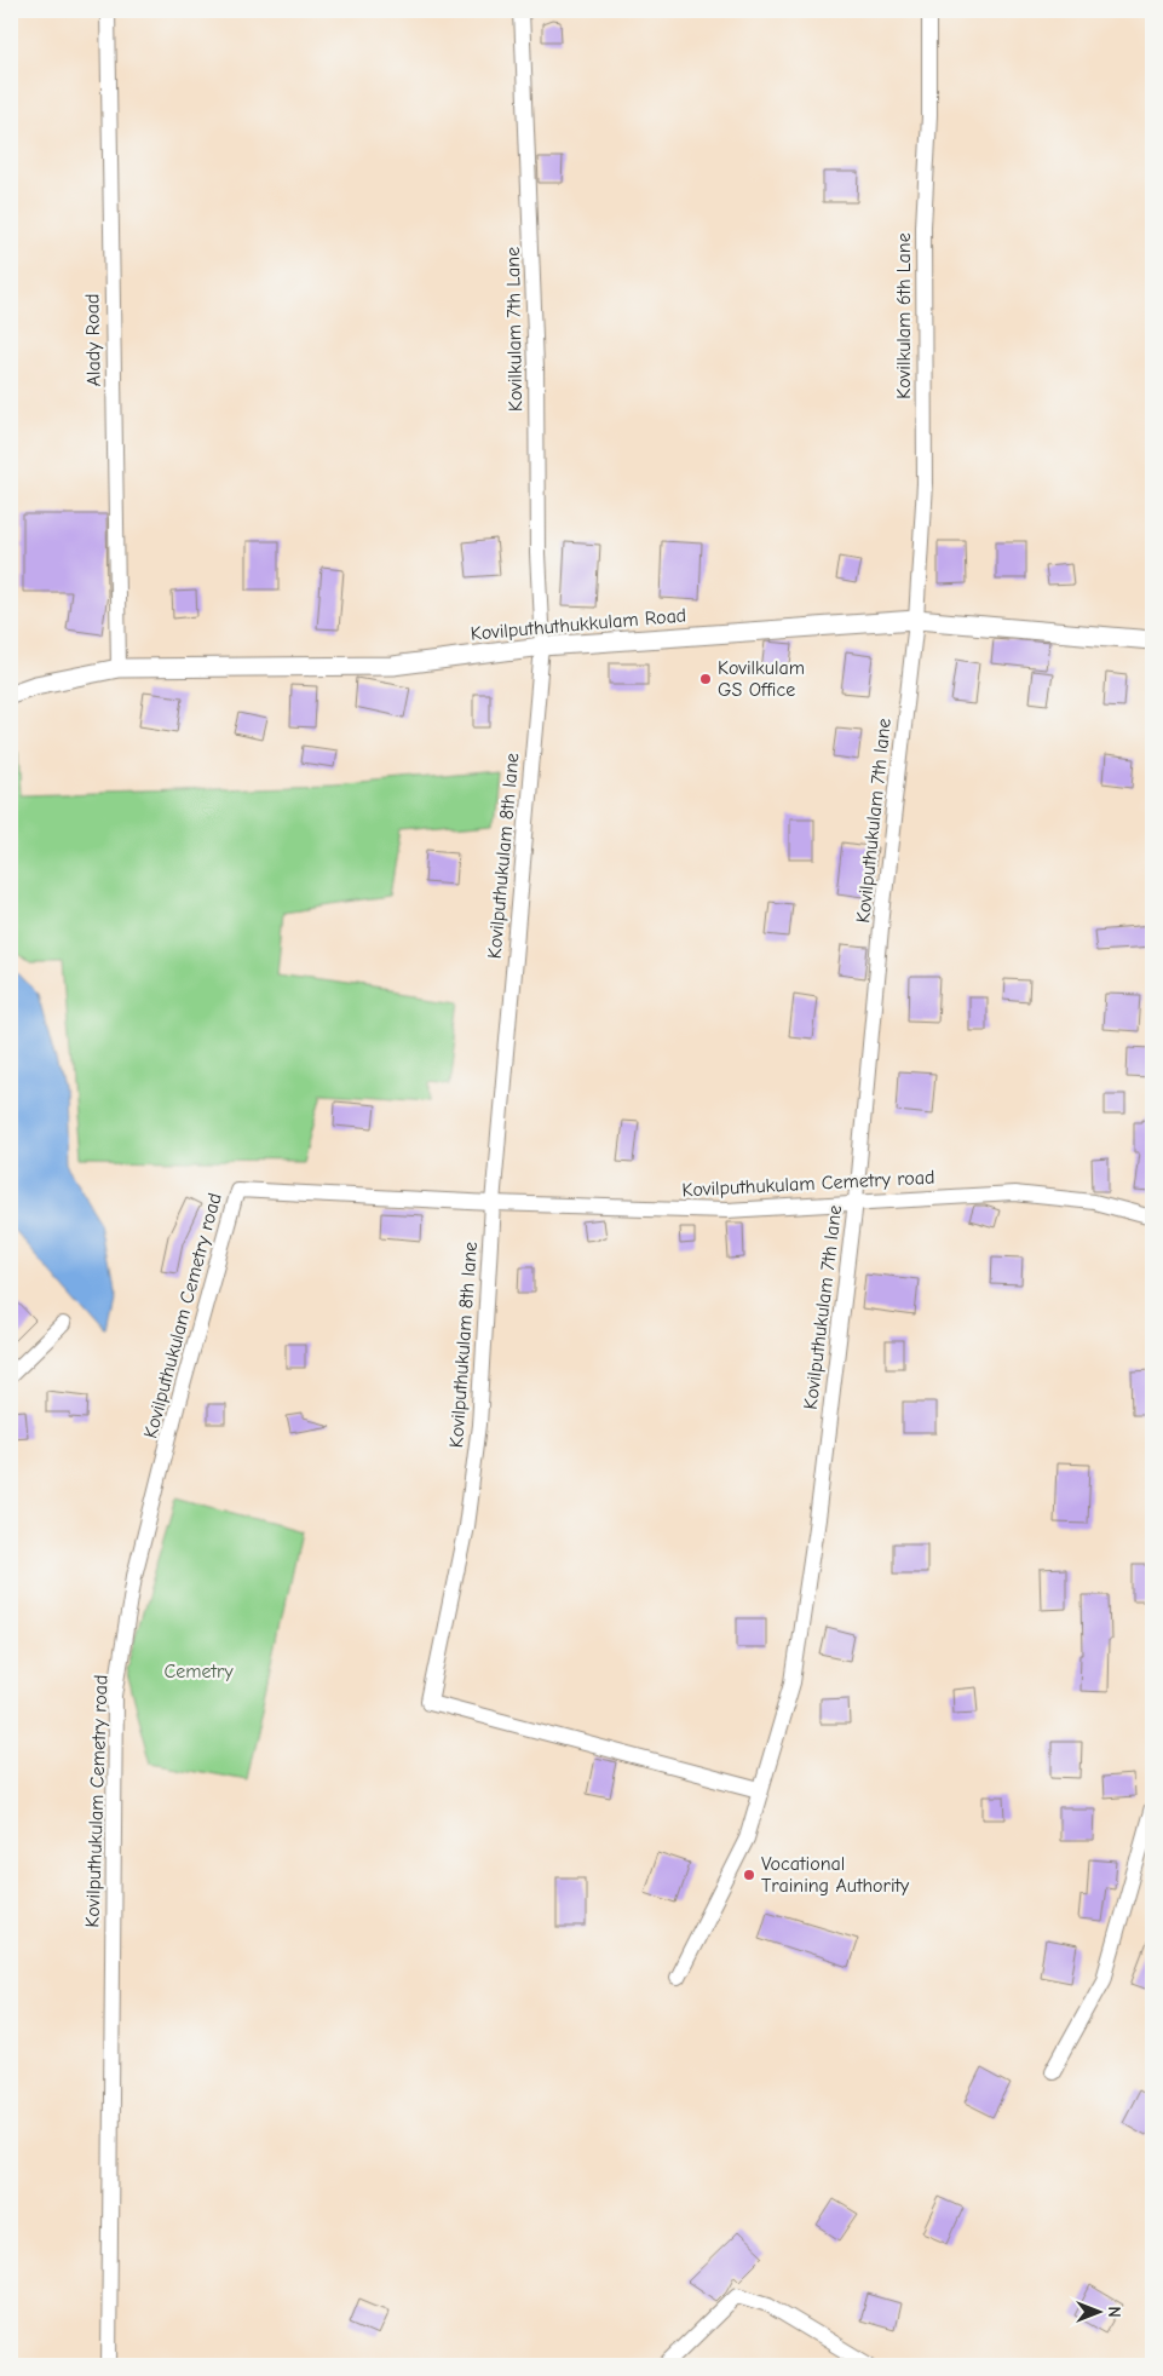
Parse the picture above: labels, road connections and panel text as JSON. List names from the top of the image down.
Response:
{
  "streets": {
    "street": [
      "Kovilkulam 6th Lane",
      "Kovilkulam 7th Lane",
      "Alady Road",
      "Kovilputhuthukkulam Road",
      "Kovilputhukulam 7th lane",
      "Kovilputhukulam 8th lane",
      "Kovilputhukulam Cemetry road"
    ]
  },
  "crossings": [
    ["Kovilkulam 6th Lane", "Kovilputhuthukkulam Road"],
    ["Kovilkulam 6th Lane", "Kovilputhukulam 7th lane"],
    ["Kovilkulam 7th Lane", "Kovilputhuthukkulam Road"],
    ["Kovilkulam 7th Lane", "Kovilputhukulam 8th lane"],
    ["Alady Road", "Kovilputhuthukkulam Road"],
    ["Kovilputhuthukkulam Road", "Kovilputhukulam 7th lane"],
    ["Kovilputhuthukkulam Road", "Kovilputhukulam 8th lane"],
    ["Kovilputhukulam 7th lane", "Kovilputhukulam 8th lane"],
    ["Kovilputhukulam 7th lane", "Kovilputhukulam Cemetry road"],
    ["Kovilputhukulam 8th lane", "Kovilputhukulam Cemetry road"]
  ],
  "parks": ["Cemetry"],
  "places": ["Kovilkulam GS Office", "Vocational Training Authority"],
  "north": "right"
}
